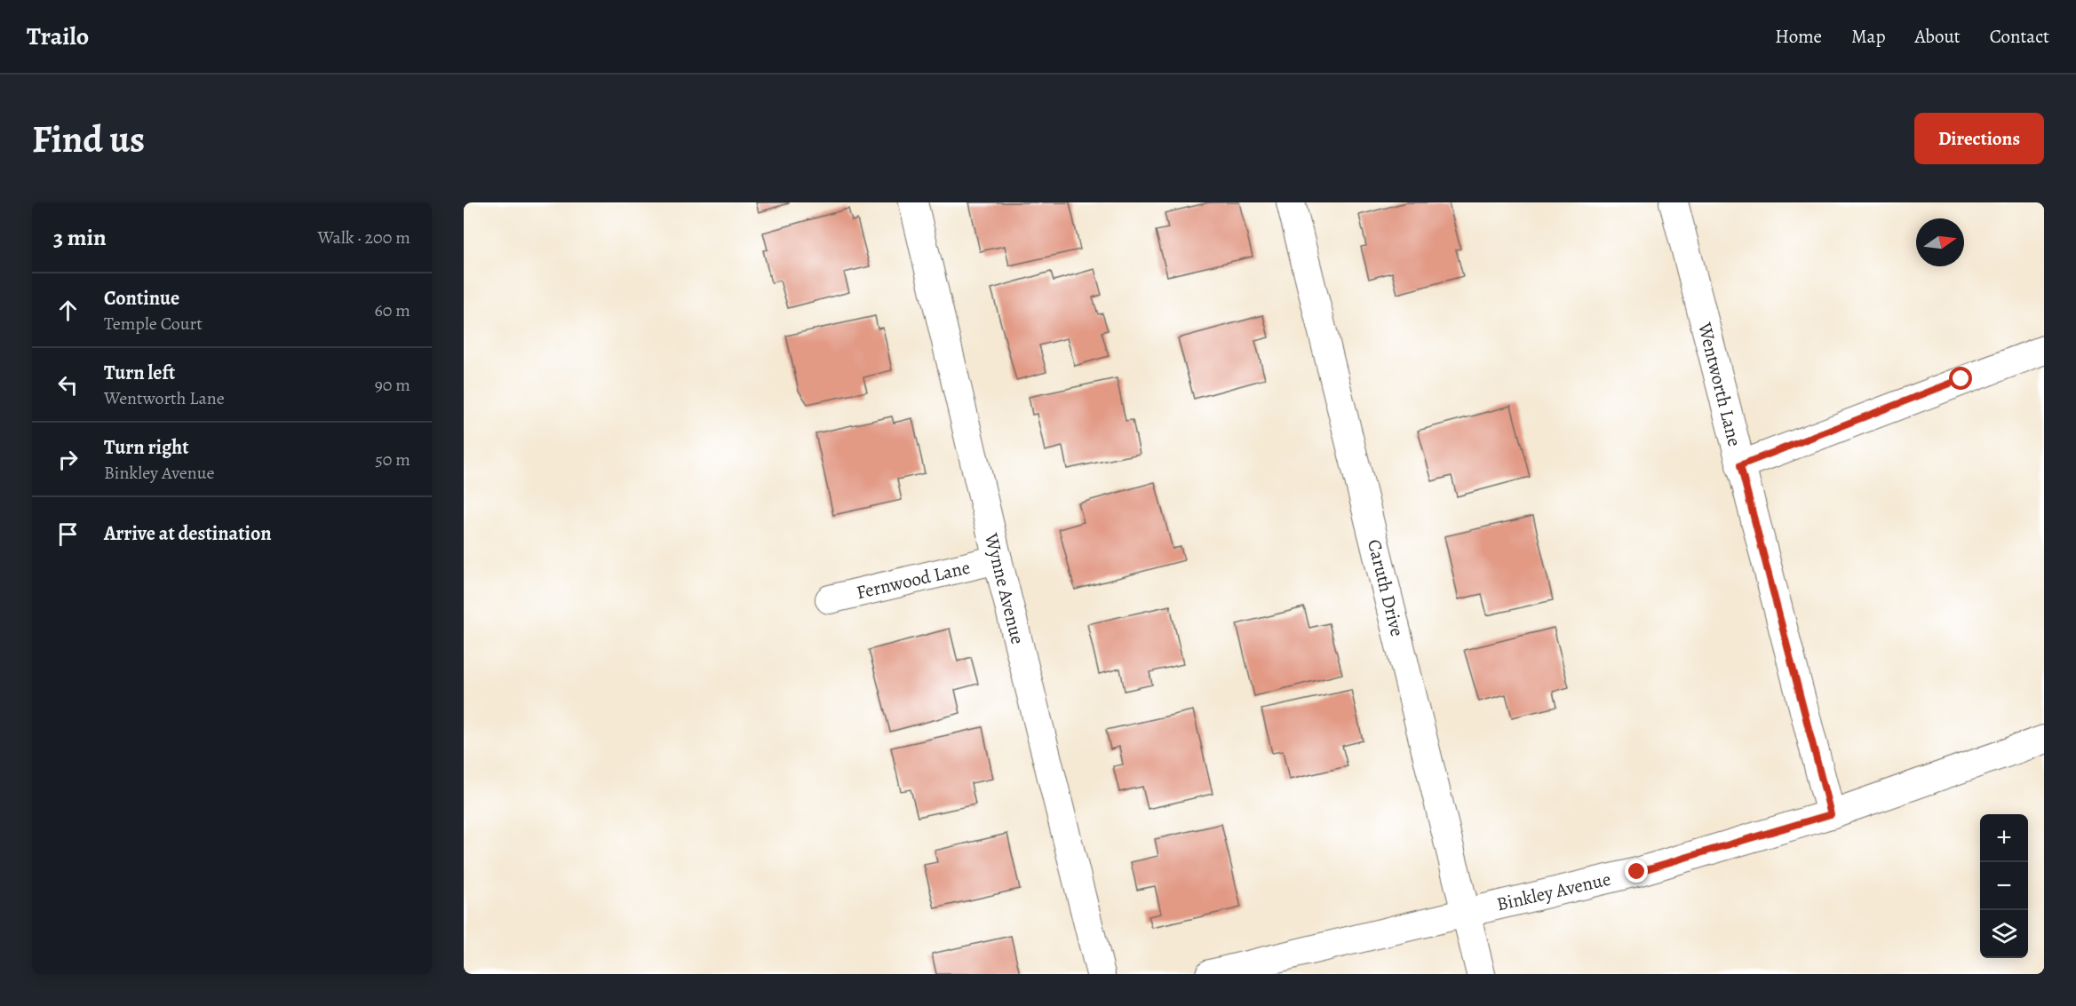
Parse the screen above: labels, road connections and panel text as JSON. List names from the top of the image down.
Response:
{
  "streets": {
    "street": [
      "Wentworth Lane",
      "Fernwood Lane",
      "Caruth Drive",
      "Wynne Avenue",
      "Binkley Avenue"
    ]
  },
  "crossings": [
    ["Wentworth Lane", "Binkley Avenue"],
    ["Fernwood Lane", "Wynne Avenue"],
    ["Caruth Drive", "Binkley Avenue"]
  ],
  "north": "right",
  "page": {
    "header": "Trailo",
    "nav": [
      "Home",
      "Map",
      "About",
      "Contact"
    ],
    "buttons": "Directions",
    "title": "Find us",
    "heading": ["3 min", "Walk · 200 m"],
    "list": [
      ["Continue", "Temple Court", "60 m"],
      ["Turn left", "Wentworth Lane", "90 m"],
      ["Turn right", "Binkley Avenue", "50 m"],
      "Arrive at destination"
    ],
    "map_buttons": ["+", "−"]
  }
}
